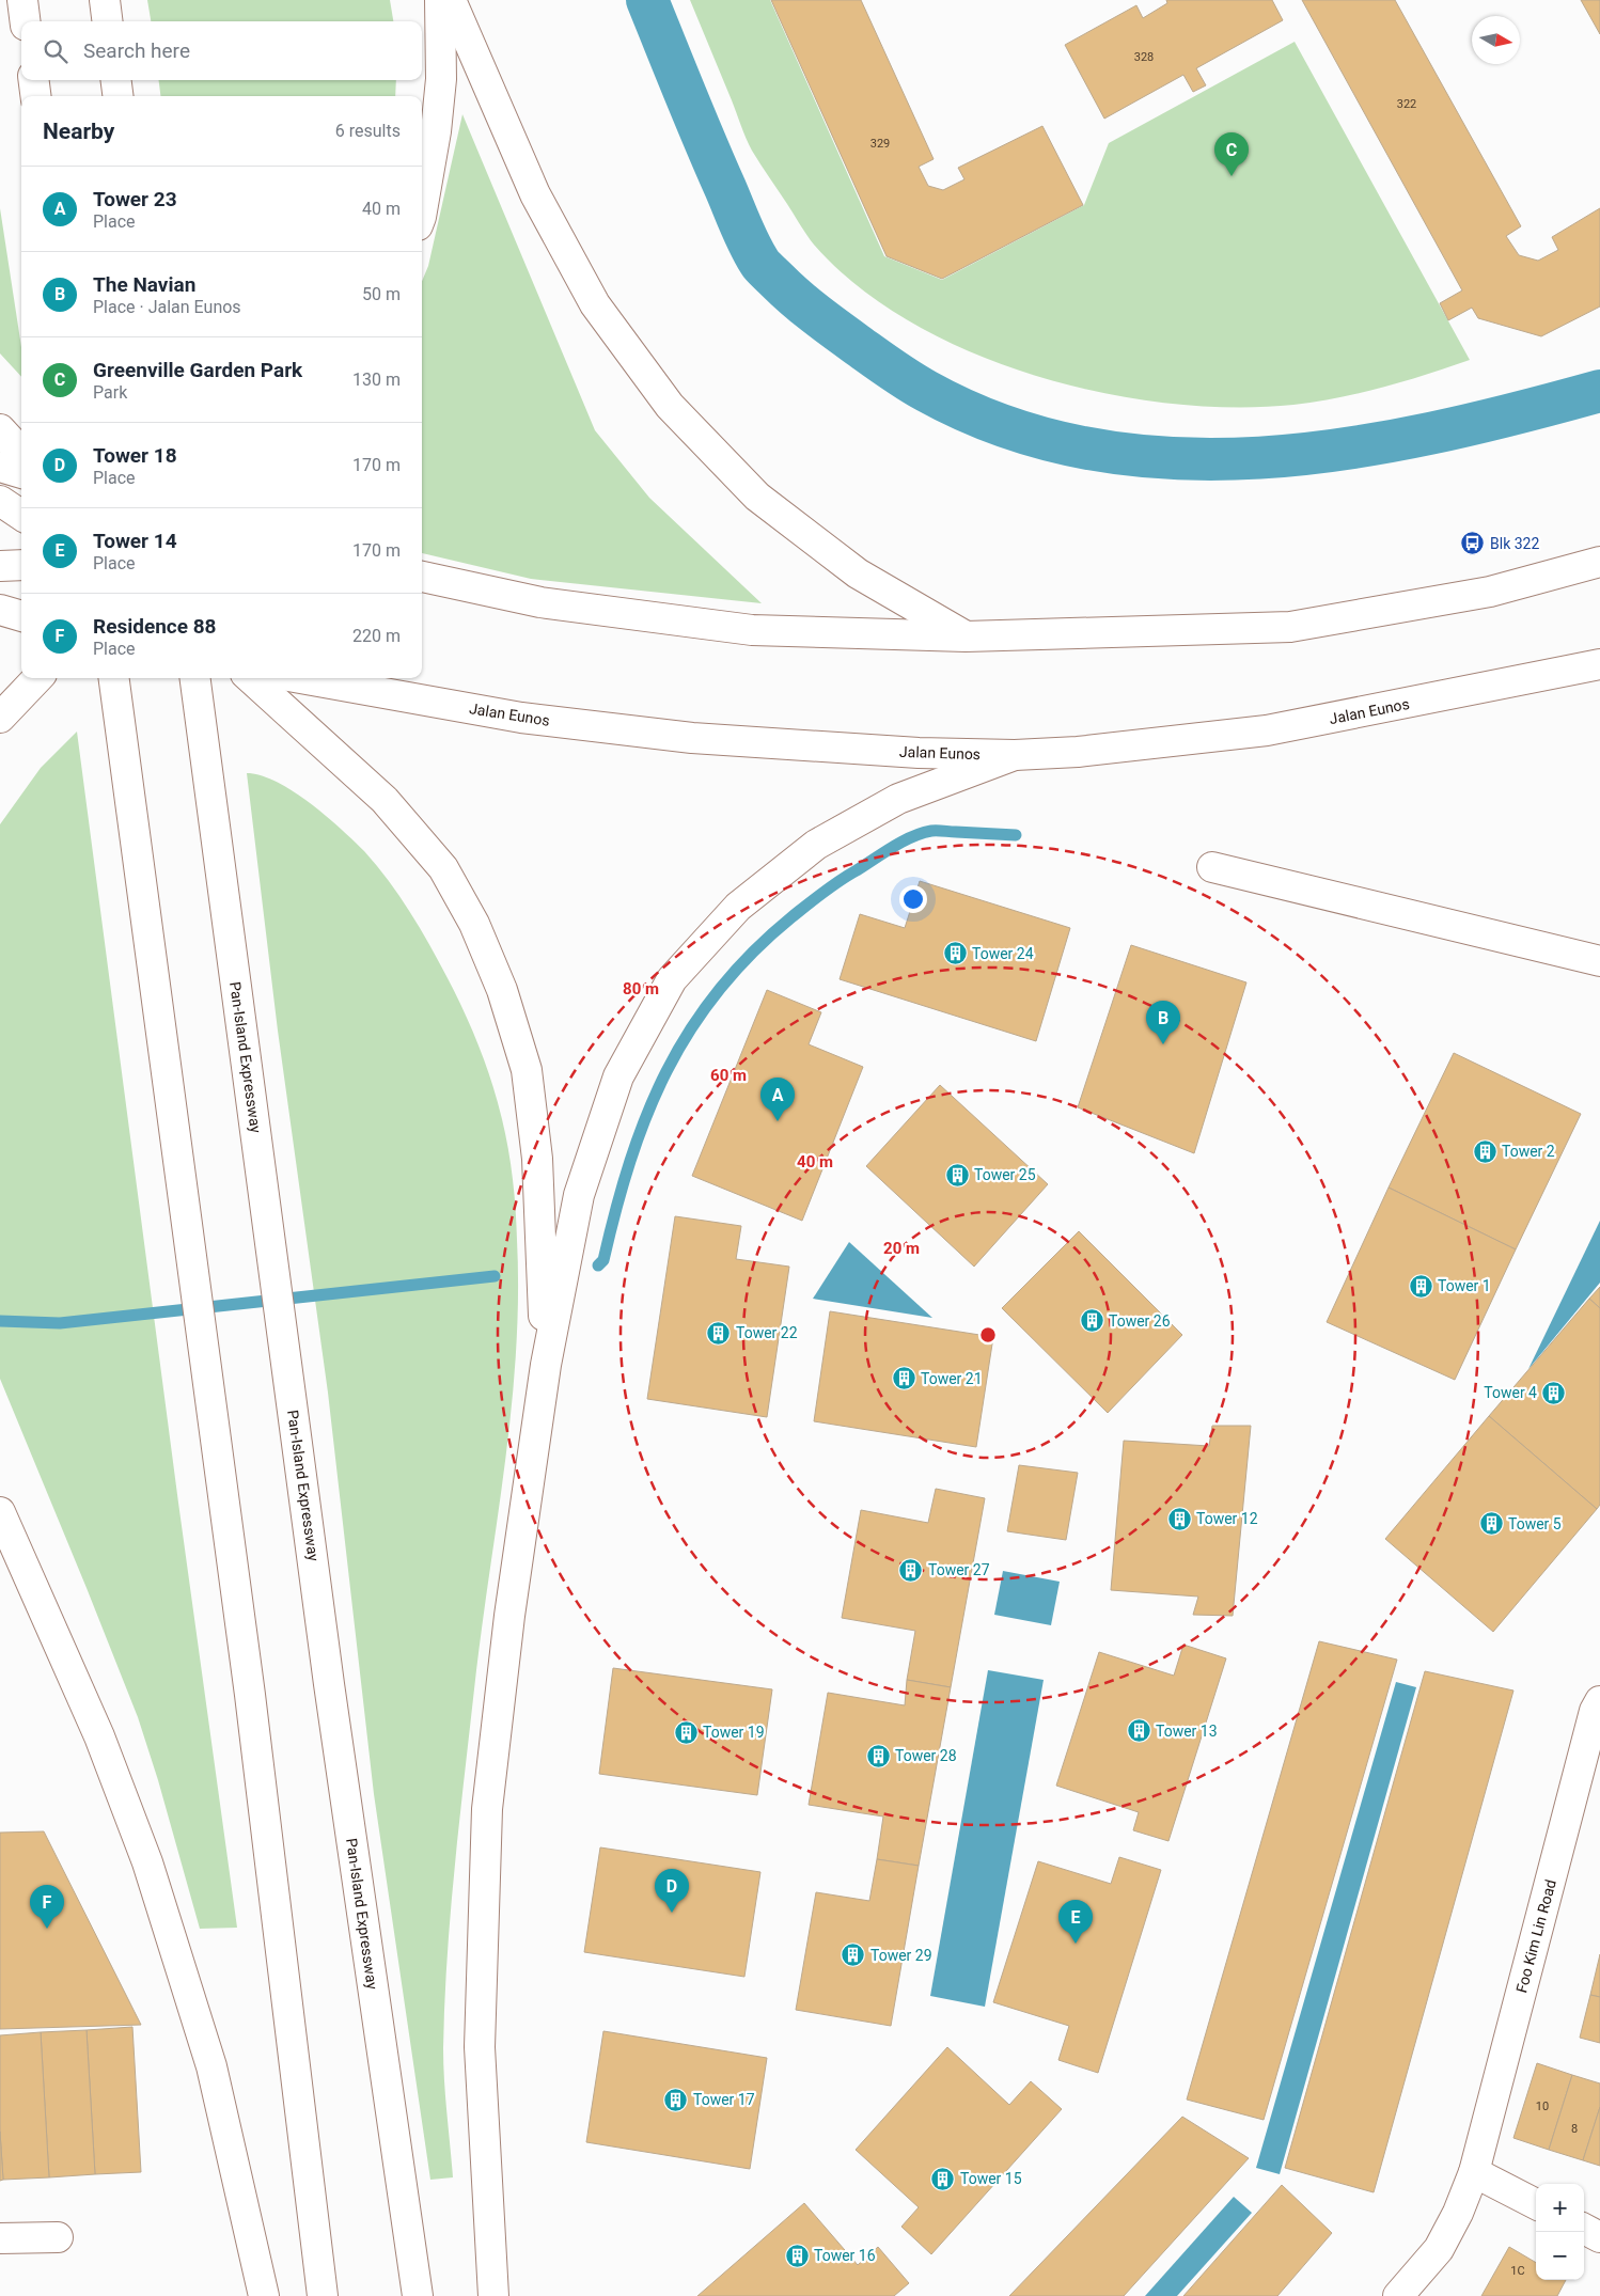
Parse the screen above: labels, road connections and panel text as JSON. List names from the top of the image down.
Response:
{
  "streets": {
    "main road": ["Jalan Eunos", "Pan-Island Expressway", "Foo Kim Lin Road"]
  },
  "places": {
    "bus stop": ["Blk 322"],
    "building": [
      "Tower 24",
      "Tower 2",
      "Tower 25",
      "Tower 1",
      "Tower 26",
      "Tower 22",
      "Tower 21",
      "Tower 4",
      "Tower 12",
      "Tower 5",
      "Tower 27",
      "Tower 13",
      "Tower 19",
      "Tower 28",
      "Tower 29",
      "Tower 17",
      "Tower 15",
      "Tower 16"
    ]
  },
  "house_numbers": [
    "328",
    "322",
    "329",
    "10",
    "8",
    "1C"
  ],
  "north": "right",
  "page": {
    "search": "Search here",
    "heading": ["Nearby", "6 results"],
    "pins": [
      "C",
      "B",
      "A",
      "D",
      "F",
      "E"
    ],
    "list": [
      {
        "mark": "A",
        "name": "Tower 23",
        "note": "Place",
        "value": "40 m"
      },
      {
        "mark": "B",
        "name": "The Navian",
        "note": "Place · Jalan Eunos",
        "value": "50 m"
      },
      {
        "mark": "C",
        "name": "Greenville Garden Park",
        "note": "Park",
        "value": "130 m"
      },
      {
        "mark": "D",
        "name": "Tower 18",
        "note": "Place",
        "value": "170 m"
      },
      {
        "mark": "E",
        "name": "Tower 14",
        "note": "Place",
        "value": "170 m"
      },
      {
        "mark": "F",
        "name": "Residence 88",
        "note": "Place",
        "value": "220 m"
      }
    ],
    "map_buttons": ["+", "−"]
  },
  "rings": [
    "80 m",
    "60 m",
    "40 m",
    "20 m"
  ]
}
